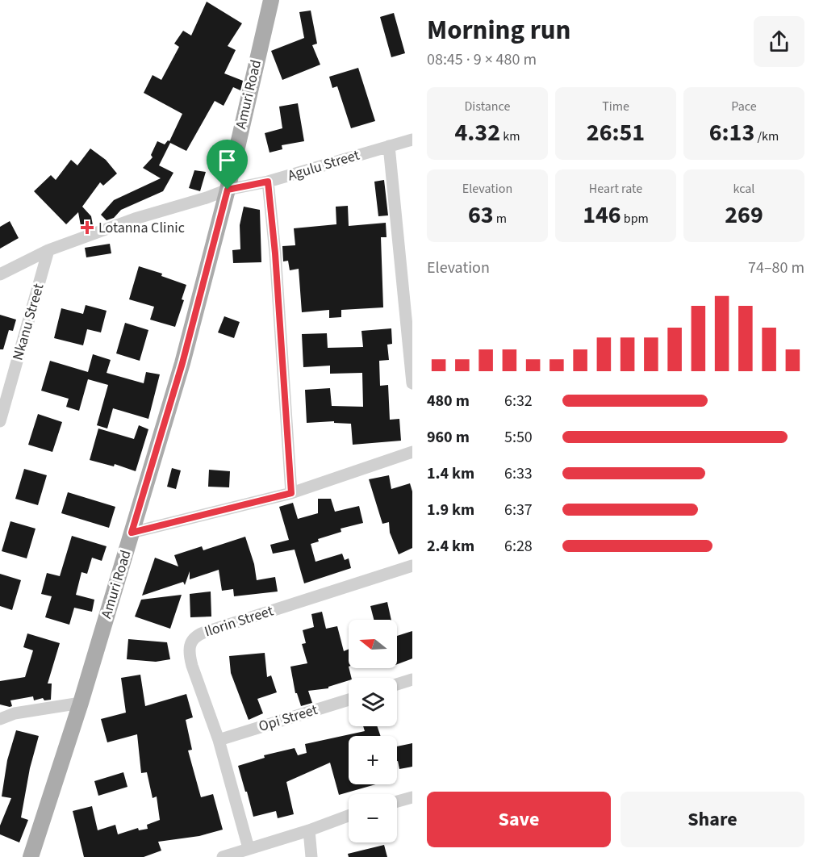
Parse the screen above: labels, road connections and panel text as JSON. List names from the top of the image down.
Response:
{
  "streets": {
    "main road": ["Amuri Road"],
    "street": [
      "Agulu Street",
      "Nkanu Street",
      "Ilorin Street",
      "Opi Street"
    ]
  },
  "crossings": [
    ["Amuri Road", "Agulu Street"],
    ["Agulu Street", "Nkanu Street"],
    ["Ilorin Street", "Opi Street"]
  ],
  "places": {
    "health": ["Lotanna Clinic"]
  },
  "north": "left",
  "page": {
    "heading": ["Morning run", "08:45 · 9 × 480 m"],
    "stats": [
      ["Distance", "4.32 km"],
      ["Time", "26:51"],
      ["Pace", "6:13 /km"],
      ["Elevation", "63 m"],
      ["Heart rate", "146 bpm"],
      ["kcal", "269"]
    ],
    "chart": ["Elevation", "74–80 m"],
    "list": [
      {
        "name": "480 m",
        "note": "6:32"
      },
      {
        "name": "960 m",
        "note": "5:50"
      },
      {
        "name": "1.4 km",
        "note": "6:33"
      },
      {
        "name": "1.9 km",
        "note": "6:37"
      },
      {
        "name": "2.4 km",
        "note": "6:28"
      }
    ],
    "map_buttons": ["+", "−"],
    "buttons": ["Save", "Share"]
  }
}
